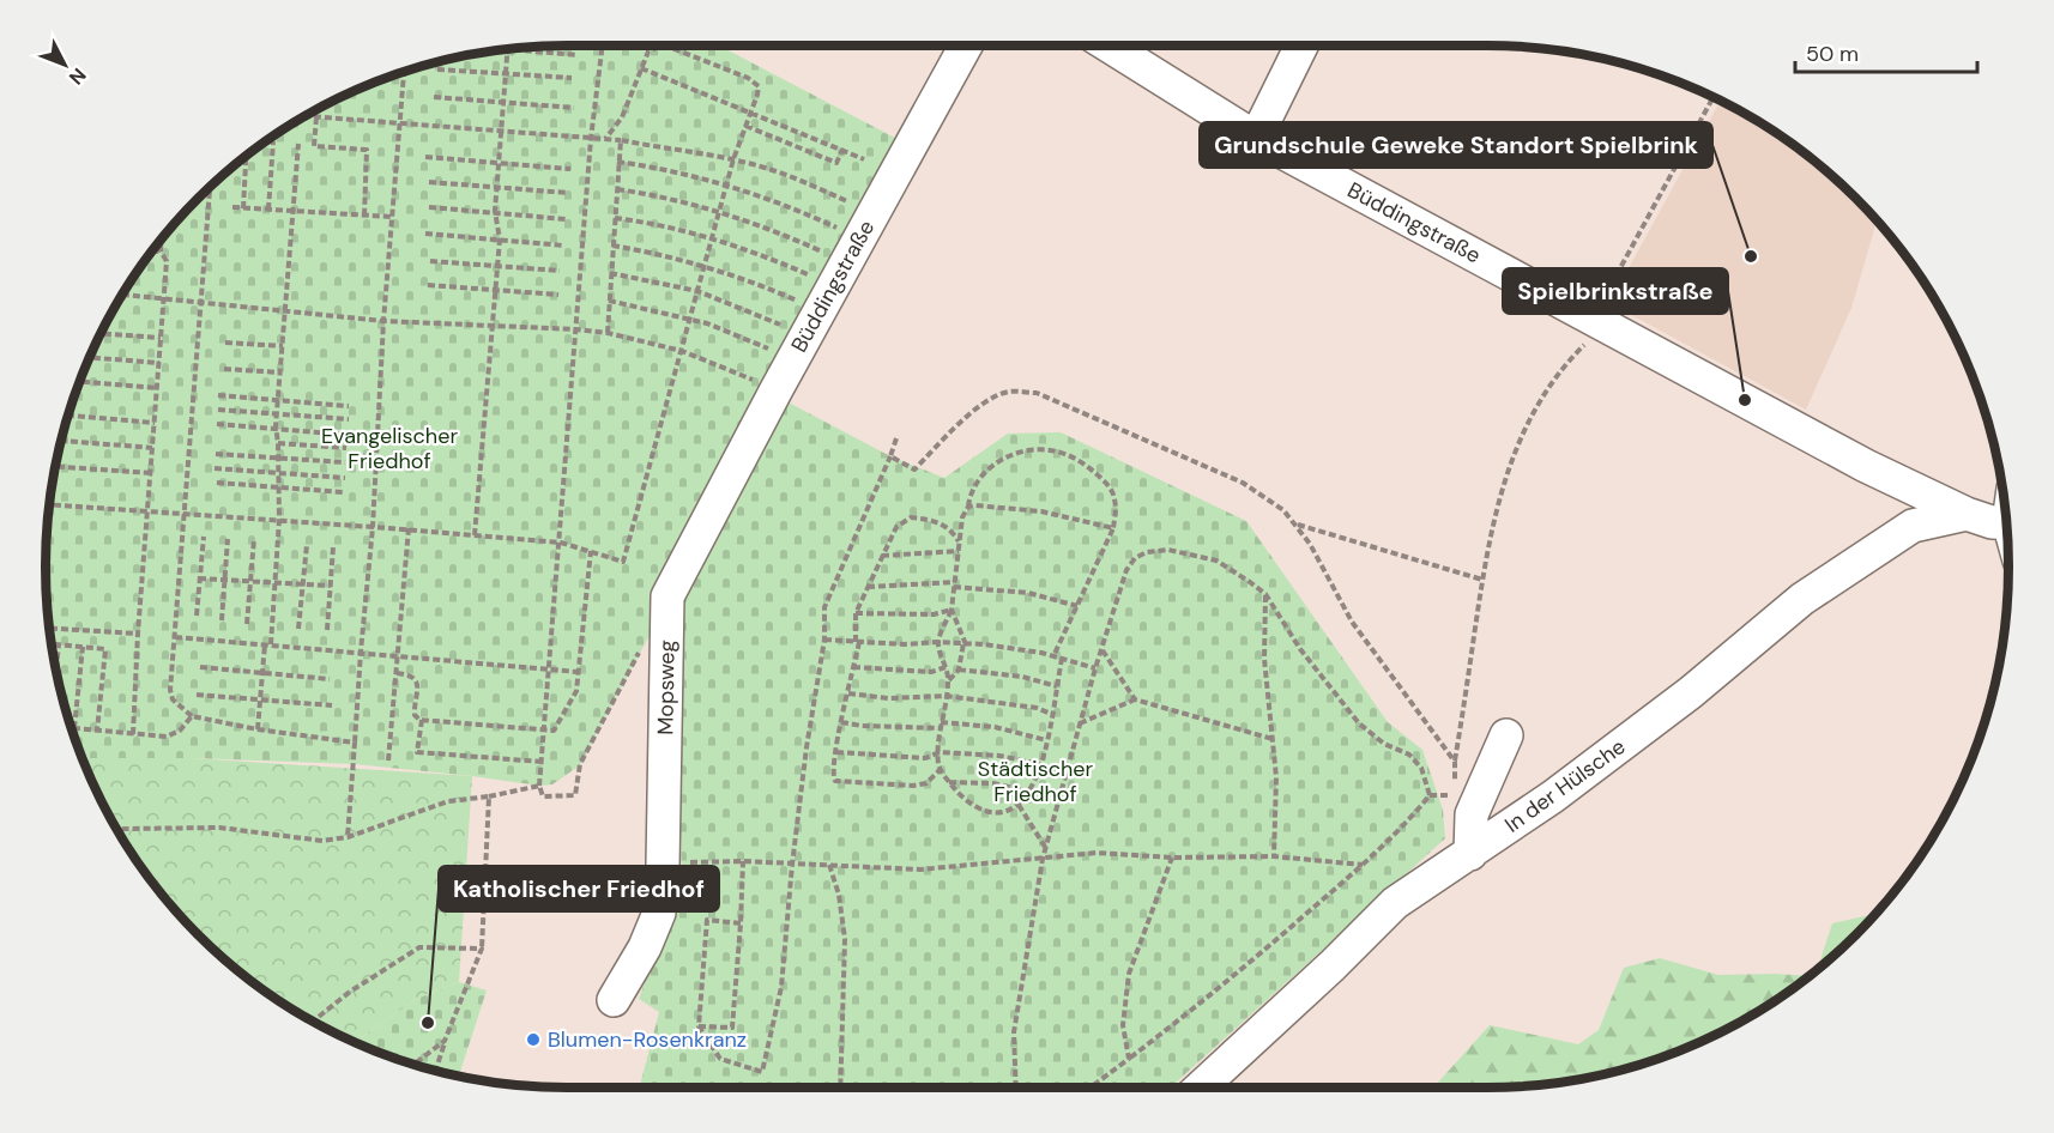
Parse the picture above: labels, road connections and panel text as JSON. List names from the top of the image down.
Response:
{
  "streets": {
    "street": ["Büddingstraße", "Mopsweg", "In der Hülsche"]
  },
  "crossings": [
    ["Büddingstraße", "Mopsweg"],
    ["Büddingstraße", "In der Hülsche"]
  ],
  "parks": ["Evangelischer Friedhof", "Städtischer Friedhof"],
  "places": [
    "Grundschule Geweke Standort Spielbrink",
    "Spielbrinkstraße",
    "Katholischer Friedhof",
    "Blumen-Rosenkranz"
  ],
  "scale_bar": "50 m",
  "north": "bottom right"
}
